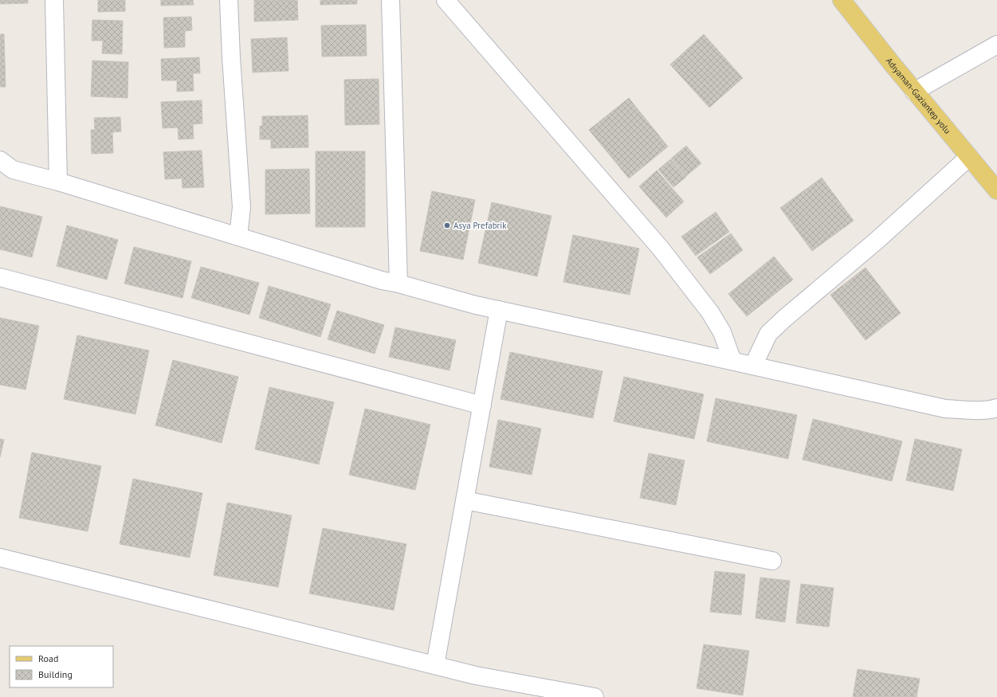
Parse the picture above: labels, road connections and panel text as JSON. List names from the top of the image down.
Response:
{
  "streets": {
    "main road": ["Adıyaman-Gaziantep yolu"]
  },
  "places": ["Asya Prefabrik"],
  "legend": ["Road", "Building"]
}
